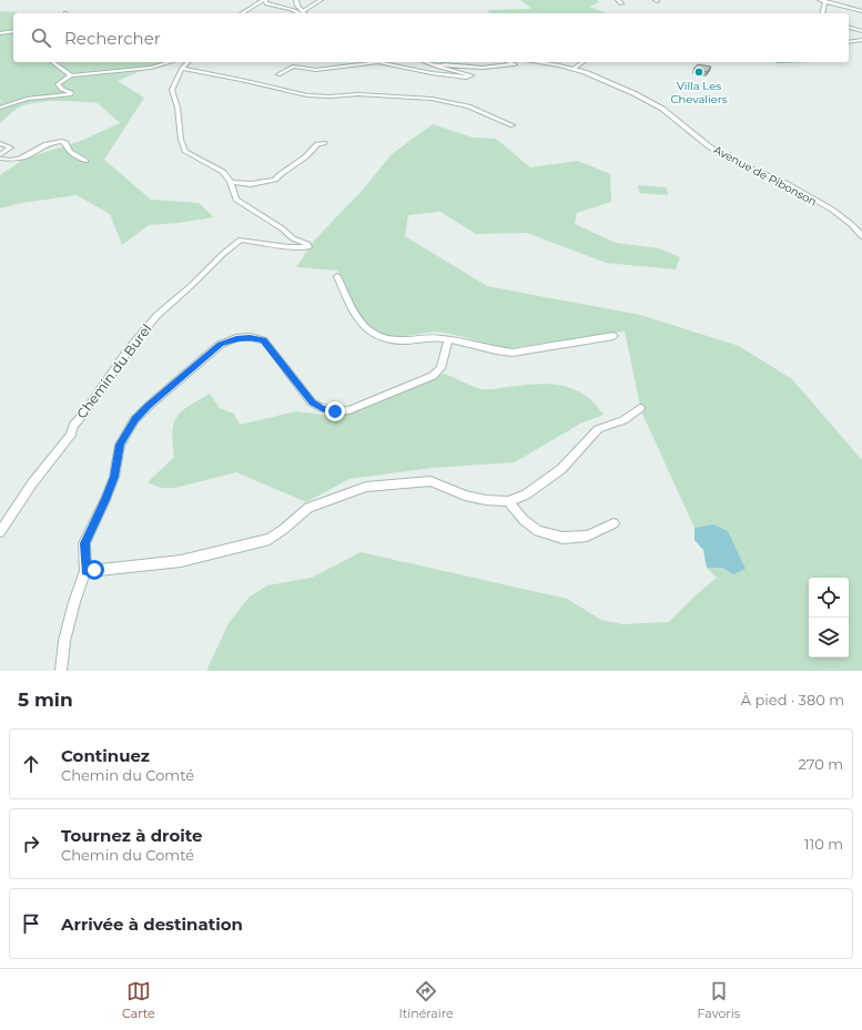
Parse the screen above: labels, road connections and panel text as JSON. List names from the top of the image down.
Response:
{
  "streets": {
    "street": ["Avenue de Pibonson", "Chemin du Burel"]
  },
  "places": ["Villa Les Chevaliers"],
  "page": {
    "search": "Rechercher",
    "heading": ["5 min", "À pied · 380 m"],
    "list": [
      ["Continuez", "Chemin du Comté", "270 m"],
      ["Tournez à droite", "Chemin du Comté", "110 m"],
      "Arrivée à destination"
    ],
    "nav": ["Carte", "Itinéraire", "Favoris"]
  }
}
